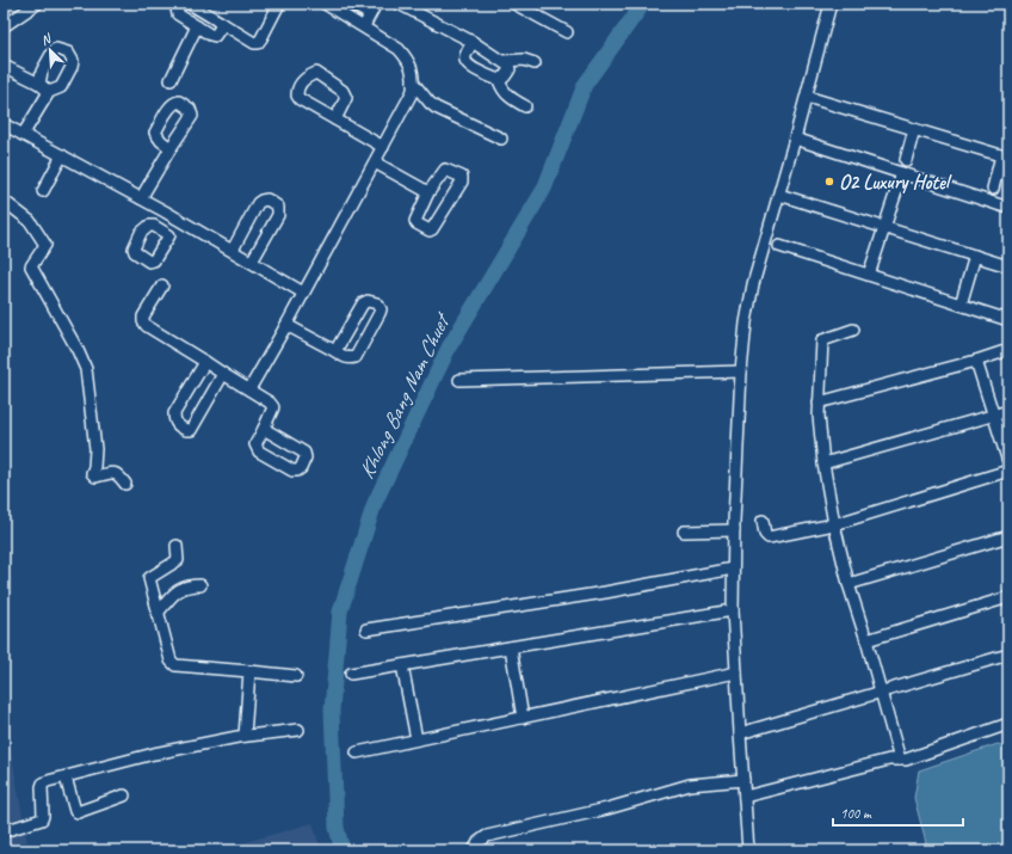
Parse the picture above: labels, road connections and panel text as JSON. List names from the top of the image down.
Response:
{
  "water": ["Khlong Bang Nam Chuet"],
  "places": ["O2 Luxury Hotel"],
  "scale_bar": "100 m",
  "north": "top left"
}
